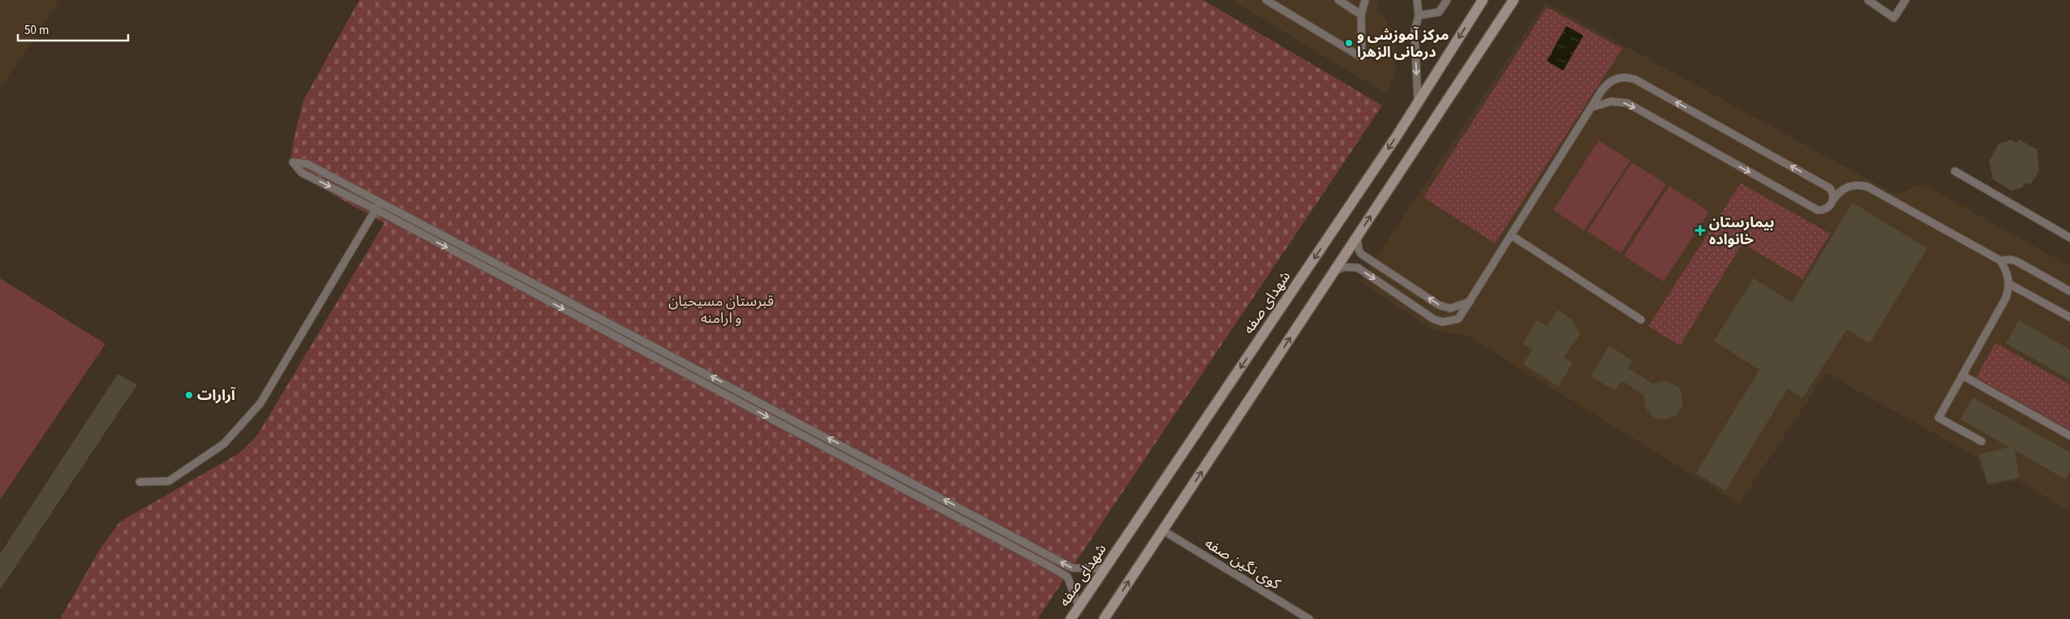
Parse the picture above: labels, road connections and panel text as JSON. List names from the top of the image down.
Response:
{
  "streets": {
    "main road": ["شهدای صفه"],
    "lane": ["کوی نگین صفه"]
  },
  "parks": ["قبرستان مسیحیان و ارامنه"],
  "places": {
    "other": ["مرکز آموزشی و درمانی الزهرا", "آرارات"],
    "health": ["بیمارستان خانواده"]
  },
  "scale_bar": "50 m"
}
